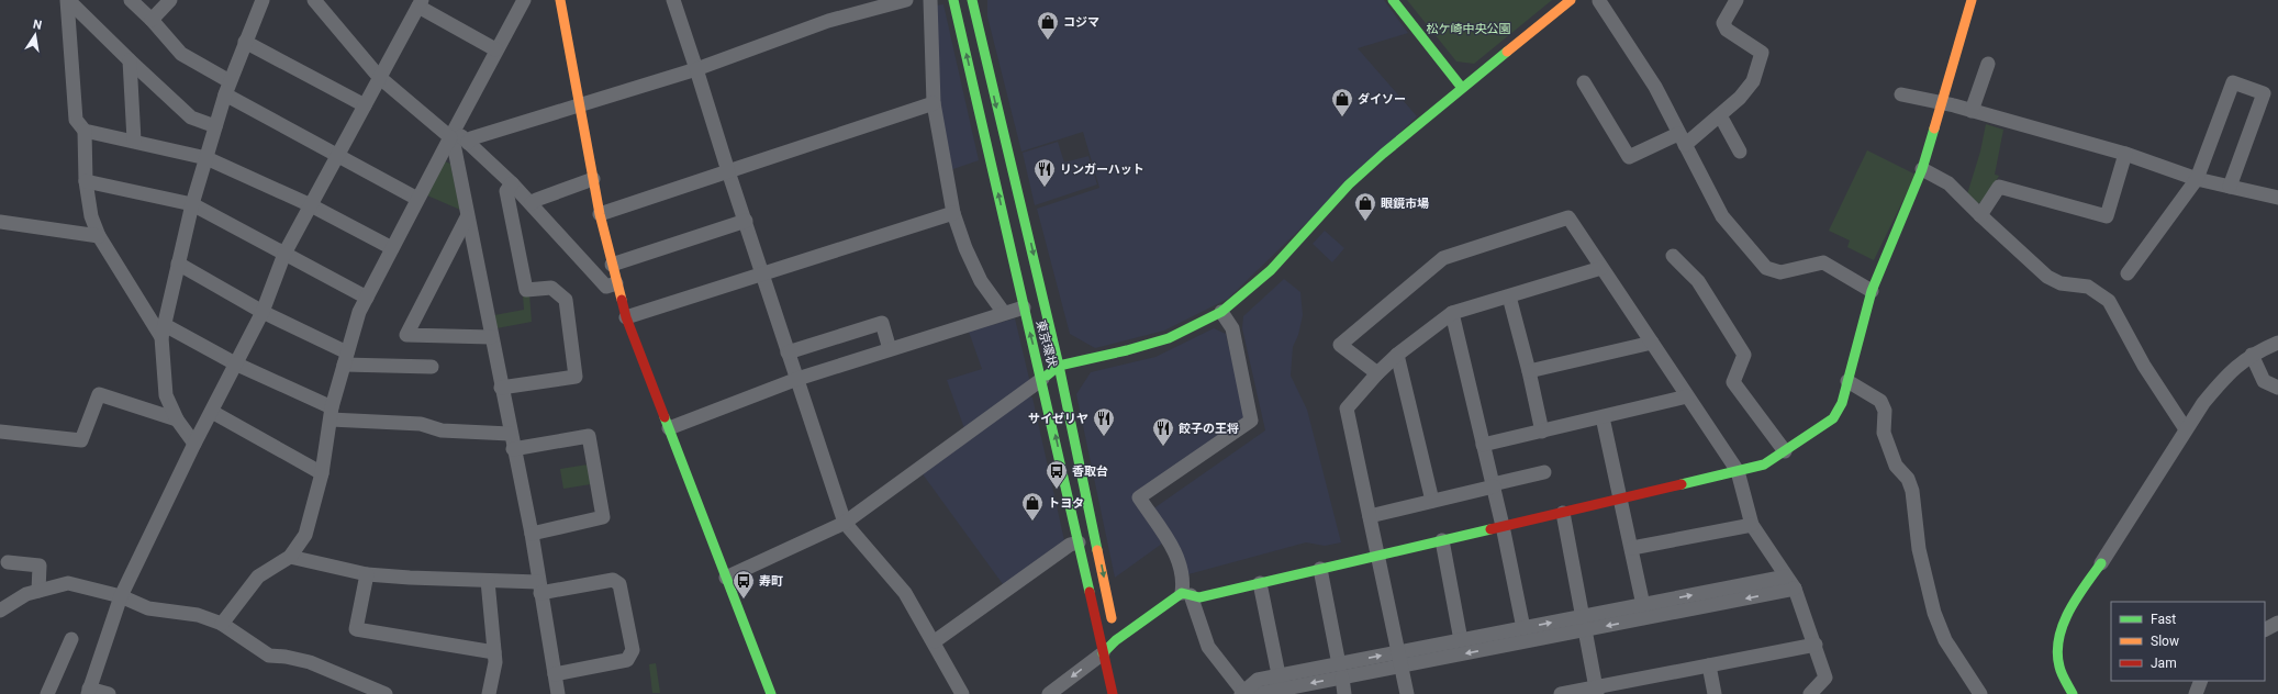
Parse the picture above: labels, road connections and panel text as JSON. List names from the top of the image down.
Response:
{
  "streets": {
    "main road": ["東京環状"]
  },
  "parks": ["松ケ崎中央公園"],
  "places": {
    "shop": [
      "コジマ",
      "ダイソー",
      "眼鏡市場",
      "トヨタ"
    ],
    "restaurant": ["リンガーハット", "サイゼリヤ", "餃子の王将"],
    "bus stop": ["香取台", "寿町"]
  },
  "legend": ["Fast", "Slow", "Jam"],
  "north": "top"
}
